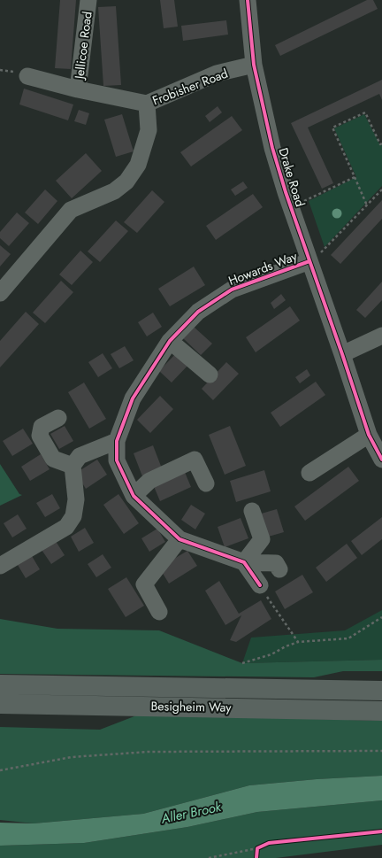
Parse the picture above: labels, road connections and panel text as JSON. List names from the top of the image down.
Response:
{
  "streets": {
    "highway": ["Besigheim Way"],
    "street": [
      "Jellicoe Road",
      "Frobisher Road",
      "Drake Road",
      "Howards Way"
    ]
  },
  "crossings": [
    ["Jellicoe Road", "Frobisher Road"],
    ["Frobisher Road", "Drake Road"],
    ["Drake Road", "Howards Way"]
  ],
  "water": ["Aller Brook"]
}
